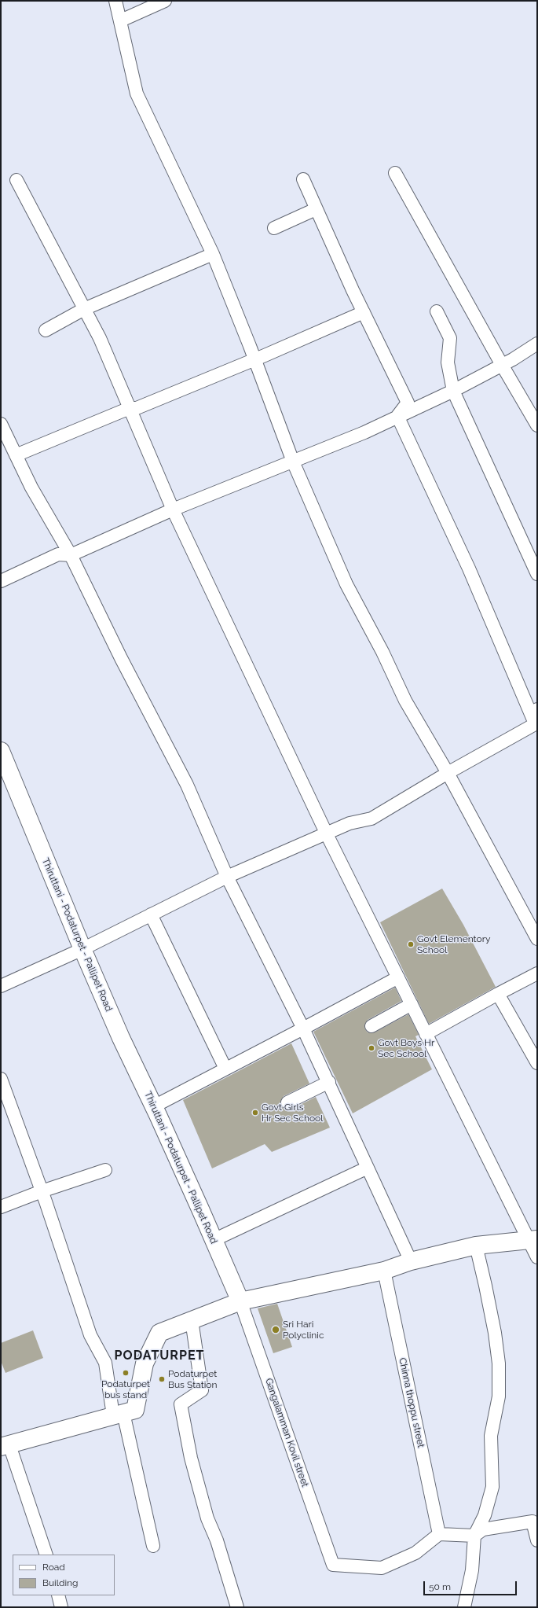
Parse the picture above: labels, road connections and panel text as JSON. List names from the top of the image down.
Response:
{
  "streets": {
    "main road": ["Thiruttani - Podaturpet - Pallipet Road"],
    "street": ["Chinna thoppu street", "Gangaiamman Kovil street"]
  },
  "crossings": [
    ["Thiruttani - Podaturpet - Pallipet Road", "Gangaiamman Kovil street"],
    ["Chinna thoppu street", "Gangaiamman Kovil street"]
  ],
  "districts": ["PODATURPET"],
  "places": [
    "Govt Elementory School",
    "Govt Boys Hr Sec School",
    "Govt Girls Hr Sec School",
    "Sri Hari Polyclinic",
    "Podaturpet bus stand",
    "Podaturpet Bus Station"
  ],
  "legend": ["Road", "Building"],
  "scale_bar": "50 m"
}
